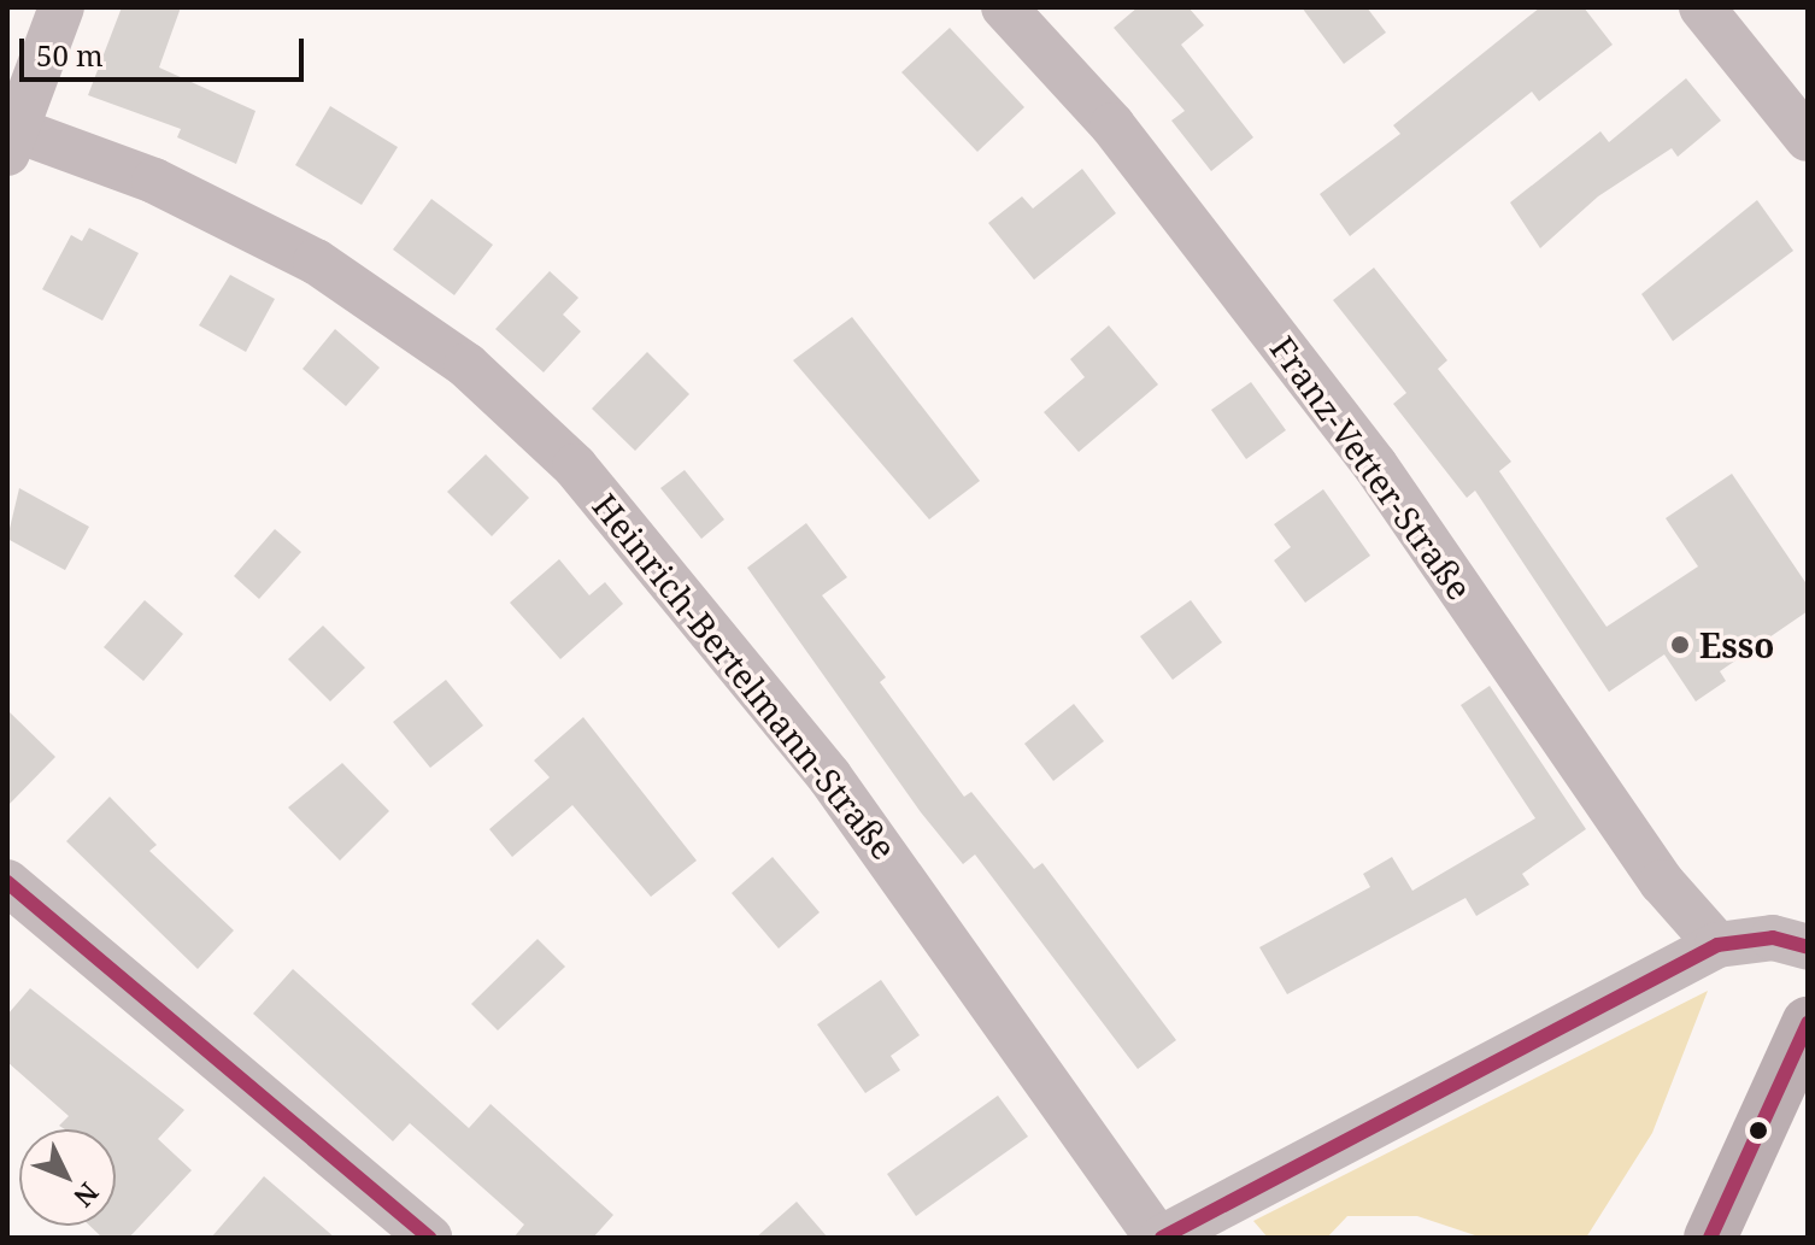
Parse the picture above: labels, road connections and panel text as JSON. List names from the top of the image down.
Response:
{
  "streets": {
    "street": ["Franz-Vetter-Straße", "Heinrich-Bertelmann-Straße"]
  },
  "places": ["Esso"],
  "scale_bar": "50 m",
  "north": "bottom right"
}
